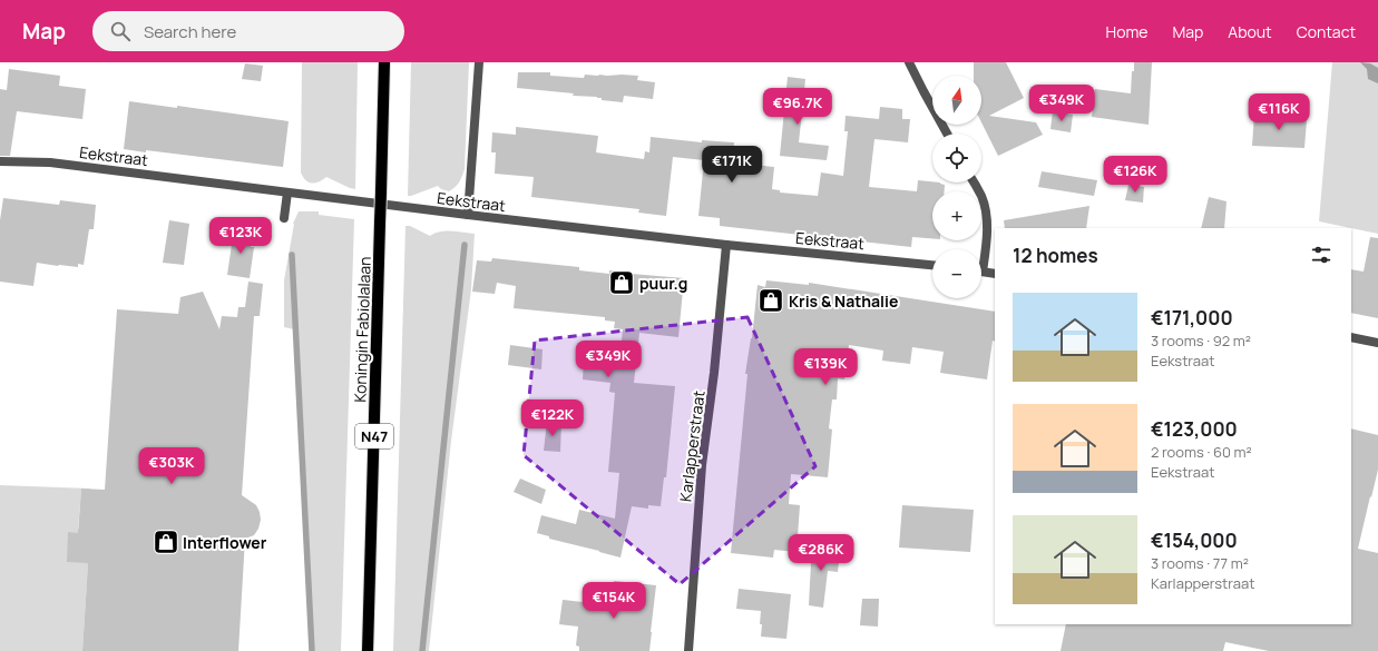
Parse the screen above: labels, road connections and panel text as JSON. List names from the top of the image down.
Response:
{
  "streets": {
    "main road": ["Koningin Fabiolalaan", "N47"],
    "street": ["Eekstraat", "Karlapperstraat"]
  },
  "crossings": [
    ["Eekstraat", "Karlapperstraat"]
  ],
  "places": {
    "shop": ["puur.g", "Kris & Nathalie", "Interflower"]
  },
  "north": "top",
  "page": {
    "header": "Map",
    "search": "Search here",
    "nav": [
      "Home",
      "Map",
      "About",
      "Contact"
    ],
    "map_buttons": ["+", "−"],
    "price": [
      "€349K",
      "€96.7K",
      "€116K",
      "€171K",
      "€126K",
      "€123K",
      "€349K",
      "€139K",
      "€122K",
      "€303K",
      "€286K",
      "€154K"
    ],
    "heading": "12 homes",
    "list": [
      {
        "name": "€171,000",
        "note": "3 rooms · 92 m² · Eekstraat"
      },
      {
        "name": "€123,000",
        "note": "2 rooms · 60 m² · Eekstraat"
      },
      {
        "name": "€154,000",
        "note": "3 rooms · 77 m² · Karlapperstraat"
      }
    ]
  }
}
